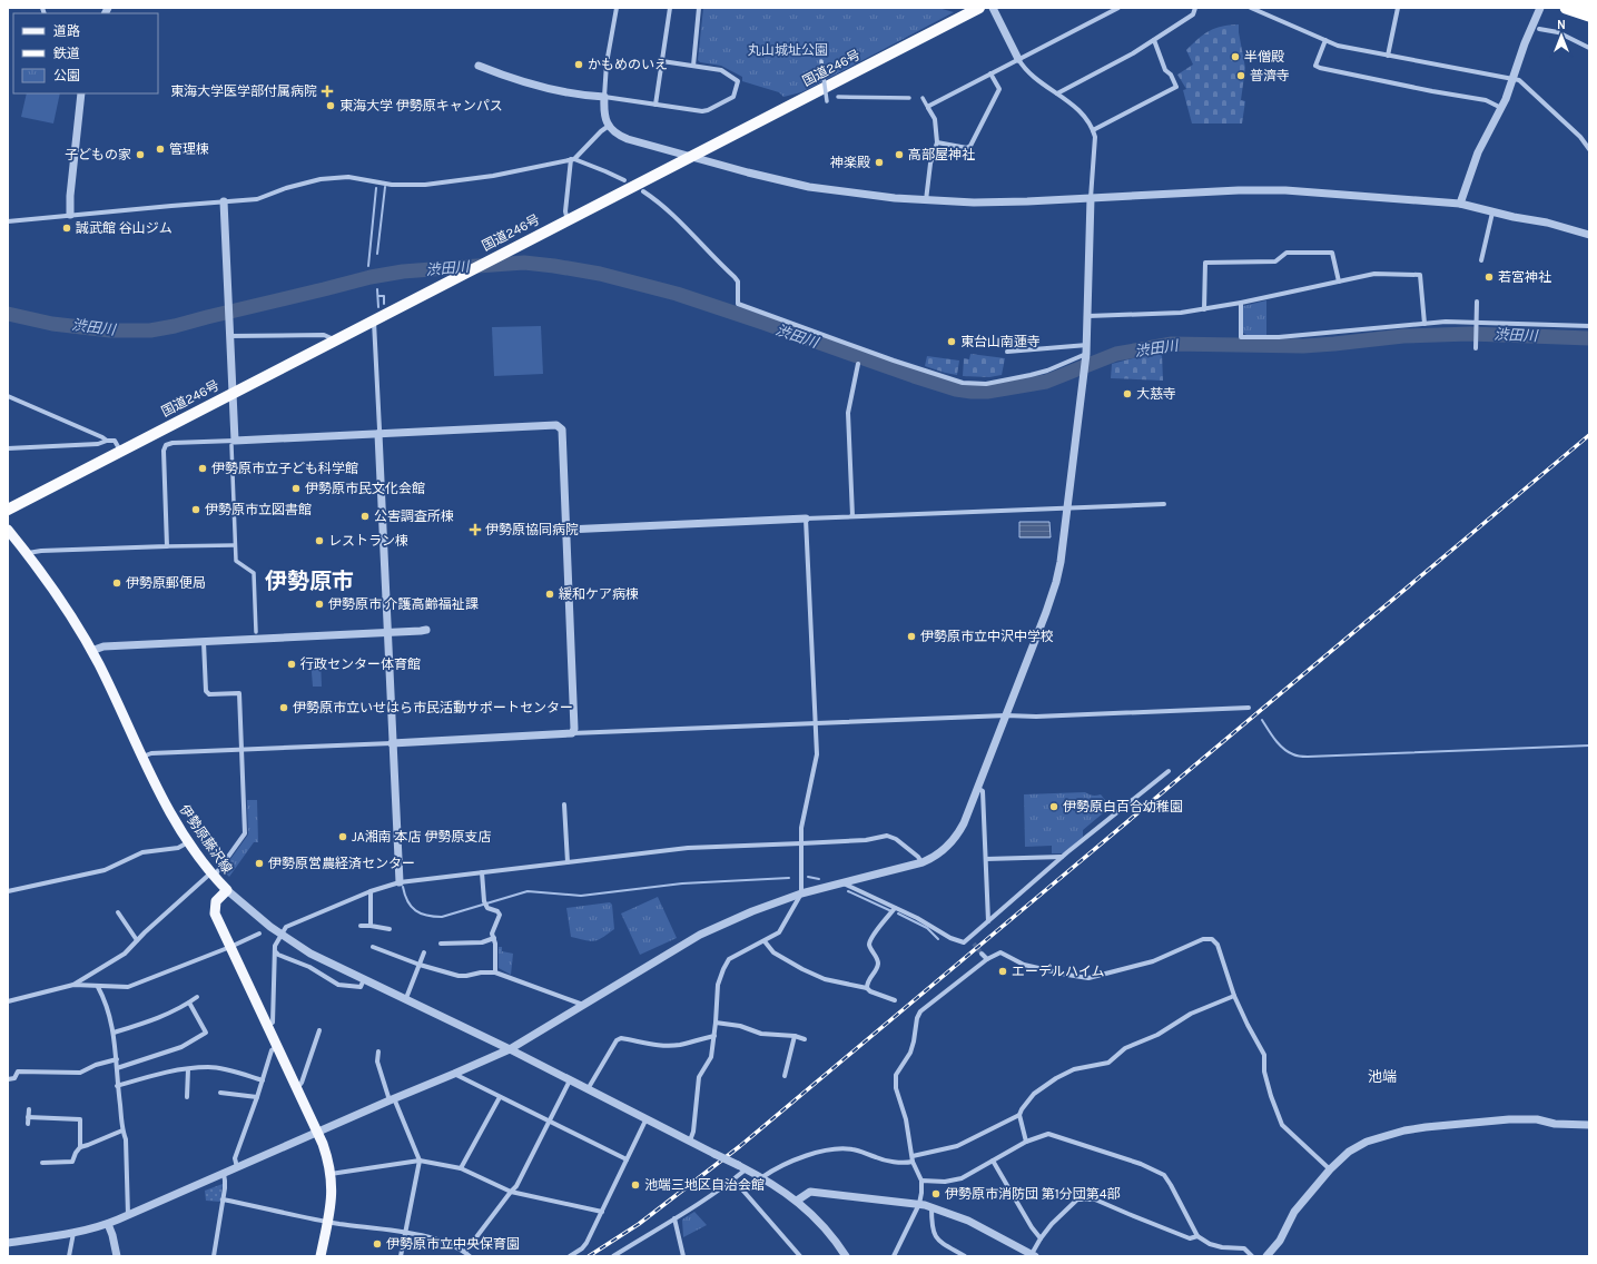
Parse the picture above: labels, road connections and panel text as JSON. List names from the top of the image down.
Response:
{
  "streets": {
    "highway": ["国道246号"],
    "main road": ["伊勢原藤沢線"]
  },
  "districts": ["伊勢原市", "池端"],
  "water": ["渋田川"],
  "parks": ["丸山城址公園"],
  "places": {
    "other": [
      "半僧殿",
      "かもめのいえ",
      "普濟寺",
      "東海大学 伊勢原キャンパス",
      "管理棟",
      "子どもの家",
      "高部屋神社",
      "神楽殿",
      "誠武館 谷山ジム",
      "若宮神社",
      "東台山南蓮寺",
      "大慈寺",
      "伊勢原市立子ども科学館",
      "伊勢原市民文化会館",
      "伊勢原市立図書館",
      "公害調査所棟",
      "レストラン棟",
      "伊勢原郵便局",
      "緩和ケア病棟",
      "伊勢原市 介護高齢福祉課",
      "伊勢原市立中沢中学校",
      "行政センター体育館",
      "伊勢原市立いせはら市民活動サポートセンター",
      "伊勢原白百合幼稚園",
      "JA湘南 本店 伊勢原支店",
      "伊勢原営農経済センター",
      "エーデルハイム",
      "池端三地区自治会館",
      "伊勢原市消防団 第1分団第4部",
      "伊勢原市立中央保育園"
    ],
    "health": ["東海大学医学部付属病院", "伊勢原協同病院"]
  },
  "legend": ["道路", "鉄道", "公園"],
  "north": "top"
}
